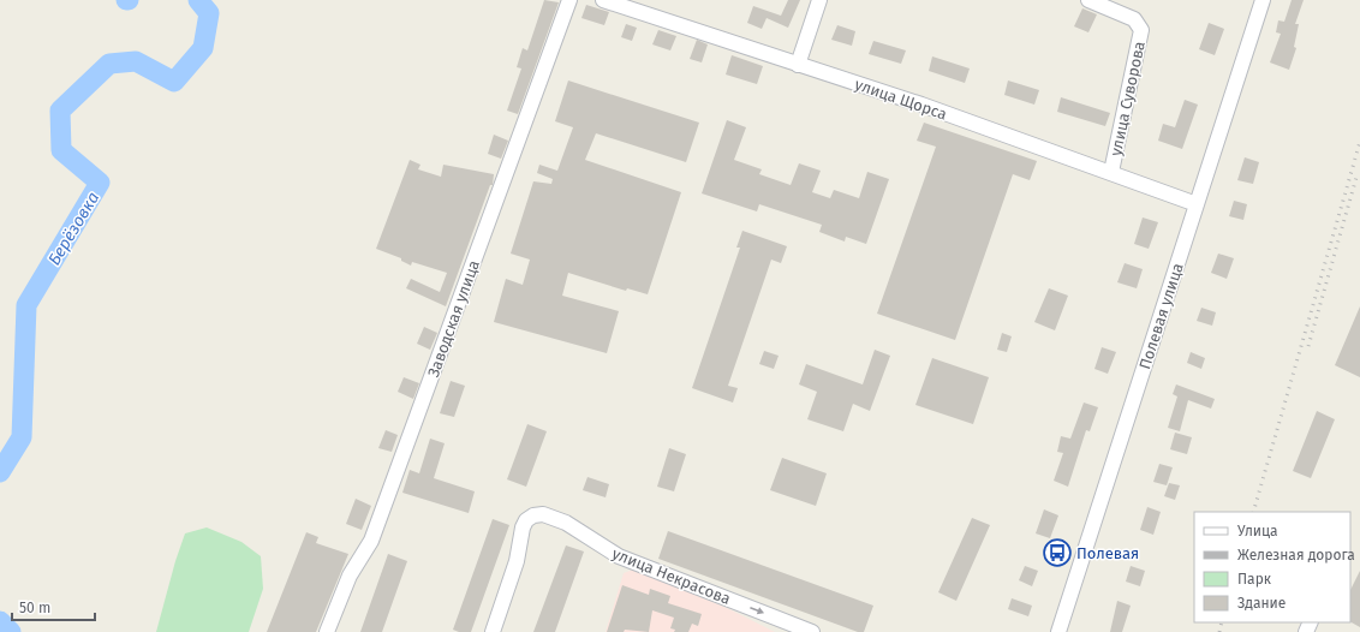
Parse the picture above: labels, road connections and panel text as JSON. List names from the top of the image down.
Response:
{
  "streets": {
    "street": [
      "улица Щорса",
      "улица Суворова",
      "Полевая улица",
      "Заводская улица",
      "улица Некрасова"
    ]
  },
  "crossings": [
    ["улица Щорса", "улица Суворова"],
    ["улица Щорса", "Полевая улица"]
  ],
  "water": ["Берёзовка"],
  "places": {
    "bus stop": ["Полевая"]
  },
  "legend": [
    "Улица",
    "Железная дорога",
    "Парк",
    "Здание"
  ],
  "scale_bar": "50 m"
}
